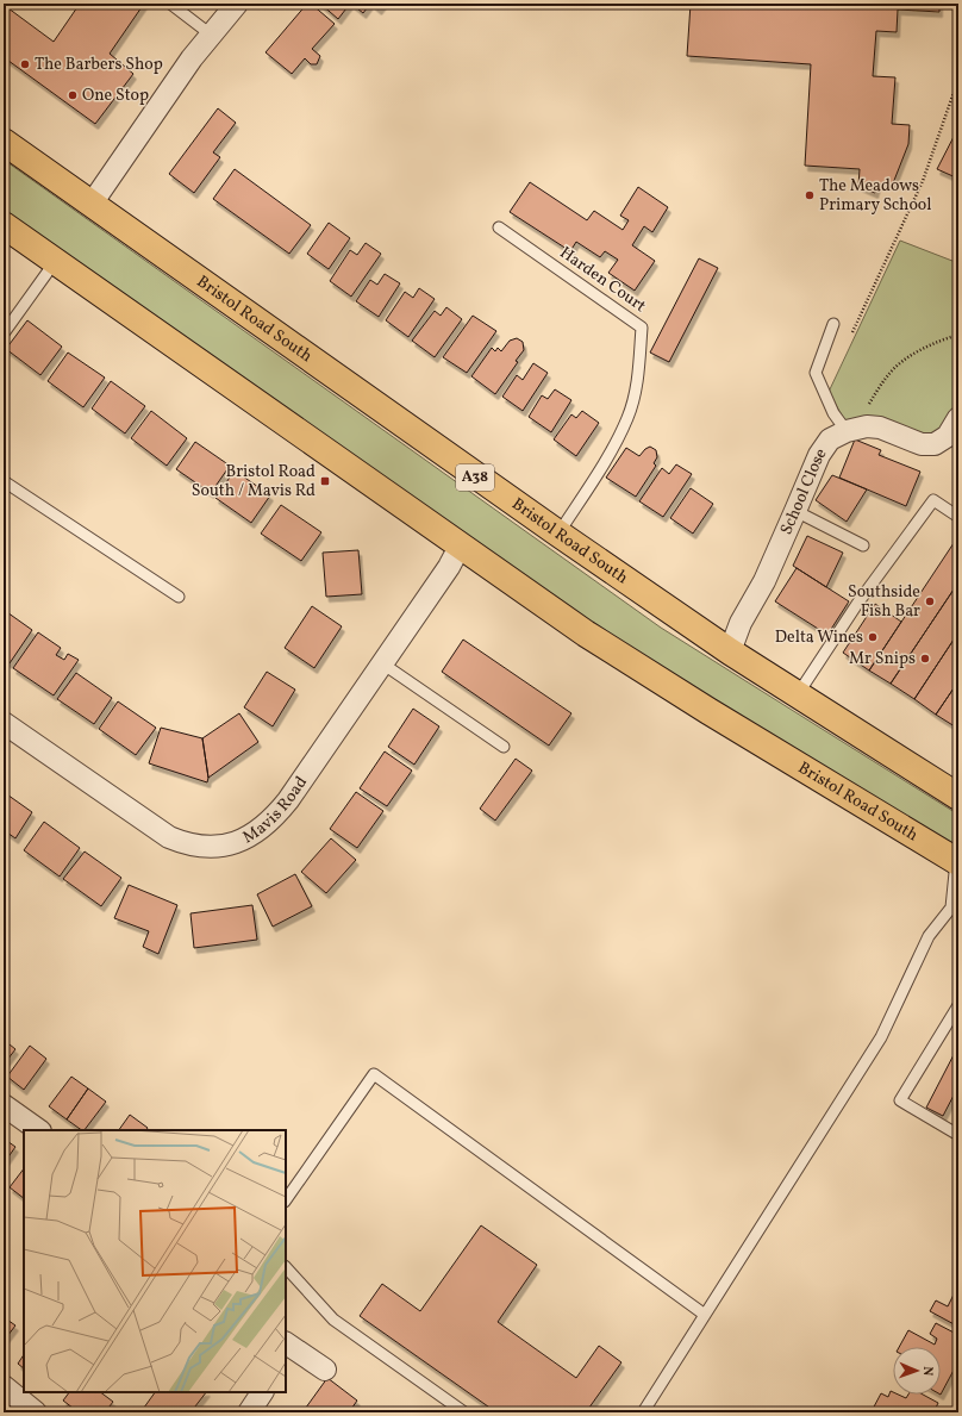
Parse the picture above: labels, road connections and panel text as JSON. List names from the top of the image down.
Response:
{
  "streets": {
    "highway": ["Bristol Road South", "A38"],
    "street": ["School Close", "Mavis Road"],
    "lane": ["Harden Court"]
  },
  "crossings": [
    ["Harden Court", "Bristol Road South"],
    ["Bristol Road South", "School Close"],
    ["Bristol Road South", "Mavis Road"]
  ],
  "places": {
    "other": [
      "The Barbers Shop",
      "One Stop",
      "The Meadows Primary School",
      "Southside Fish Bar",
      "Delta Wines",
      "Mr Snips"
    ],
    "transit": ["Bristol Road South / Mavis Rd"]
  },
  "north": "right"
}
